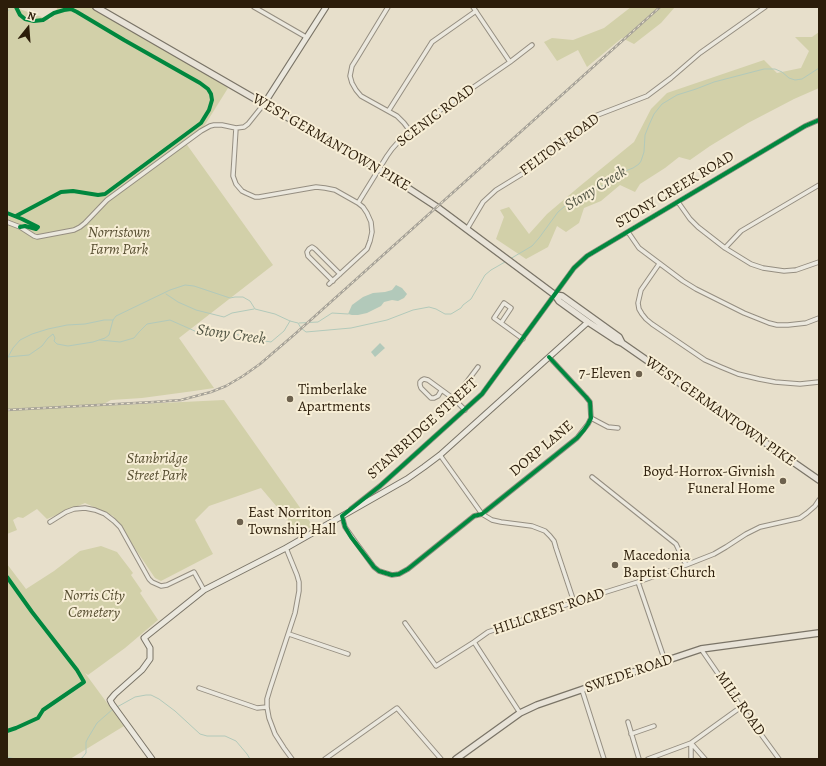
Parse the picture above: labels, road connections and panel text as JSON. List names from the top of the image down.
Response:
{
  "streets": {
    "main road": ["WEST GERMANTOWN PIKE", "SWEDE ROAD"],
    "street": [
      "SCENIC ROAD",
      "FELTON ROAD",
      "STONY CREEK ROAD",
      "STANBRIDGE STREET",
      "DORP LANE",
      "HILLCREST ROAD",
      "MILL ROAD"
    ]
  },
  "crossings": [
    ["SCENIC ROAD", "WEST GERMANTOWN PIKE"],
    ["WEST GERMANTOWN PIKE", "FELTON ROAD"],
    ["WEST GERMANTOWN PIKE", "STONY CREEK ROAD"],
    ["WEST GERMANTOWN PIKE", "STANBRIDGE STREET"],
    ["STONY CREEK ROAD", "STANBRIDGE STREET"],
    ["STANBRIDGE STREET", "DORP LANE"],
    ["SWEDE ROAD", "MILL ROAD"]
  ],
  "water": ["Stony Creek"],
  "parks": ["Norristown Farm Park", "Stanbridge Street Park", "Norris City Cemetery"],
  "places": [
    "7-Eleven",
    "Timberlake Apartments",
    "Boyd-Horrox-Givnish Funeral Home",
    "East Norriton Township Hall",
    "Macedonia Baptist Church"
  ],
  "north": "top"
}
